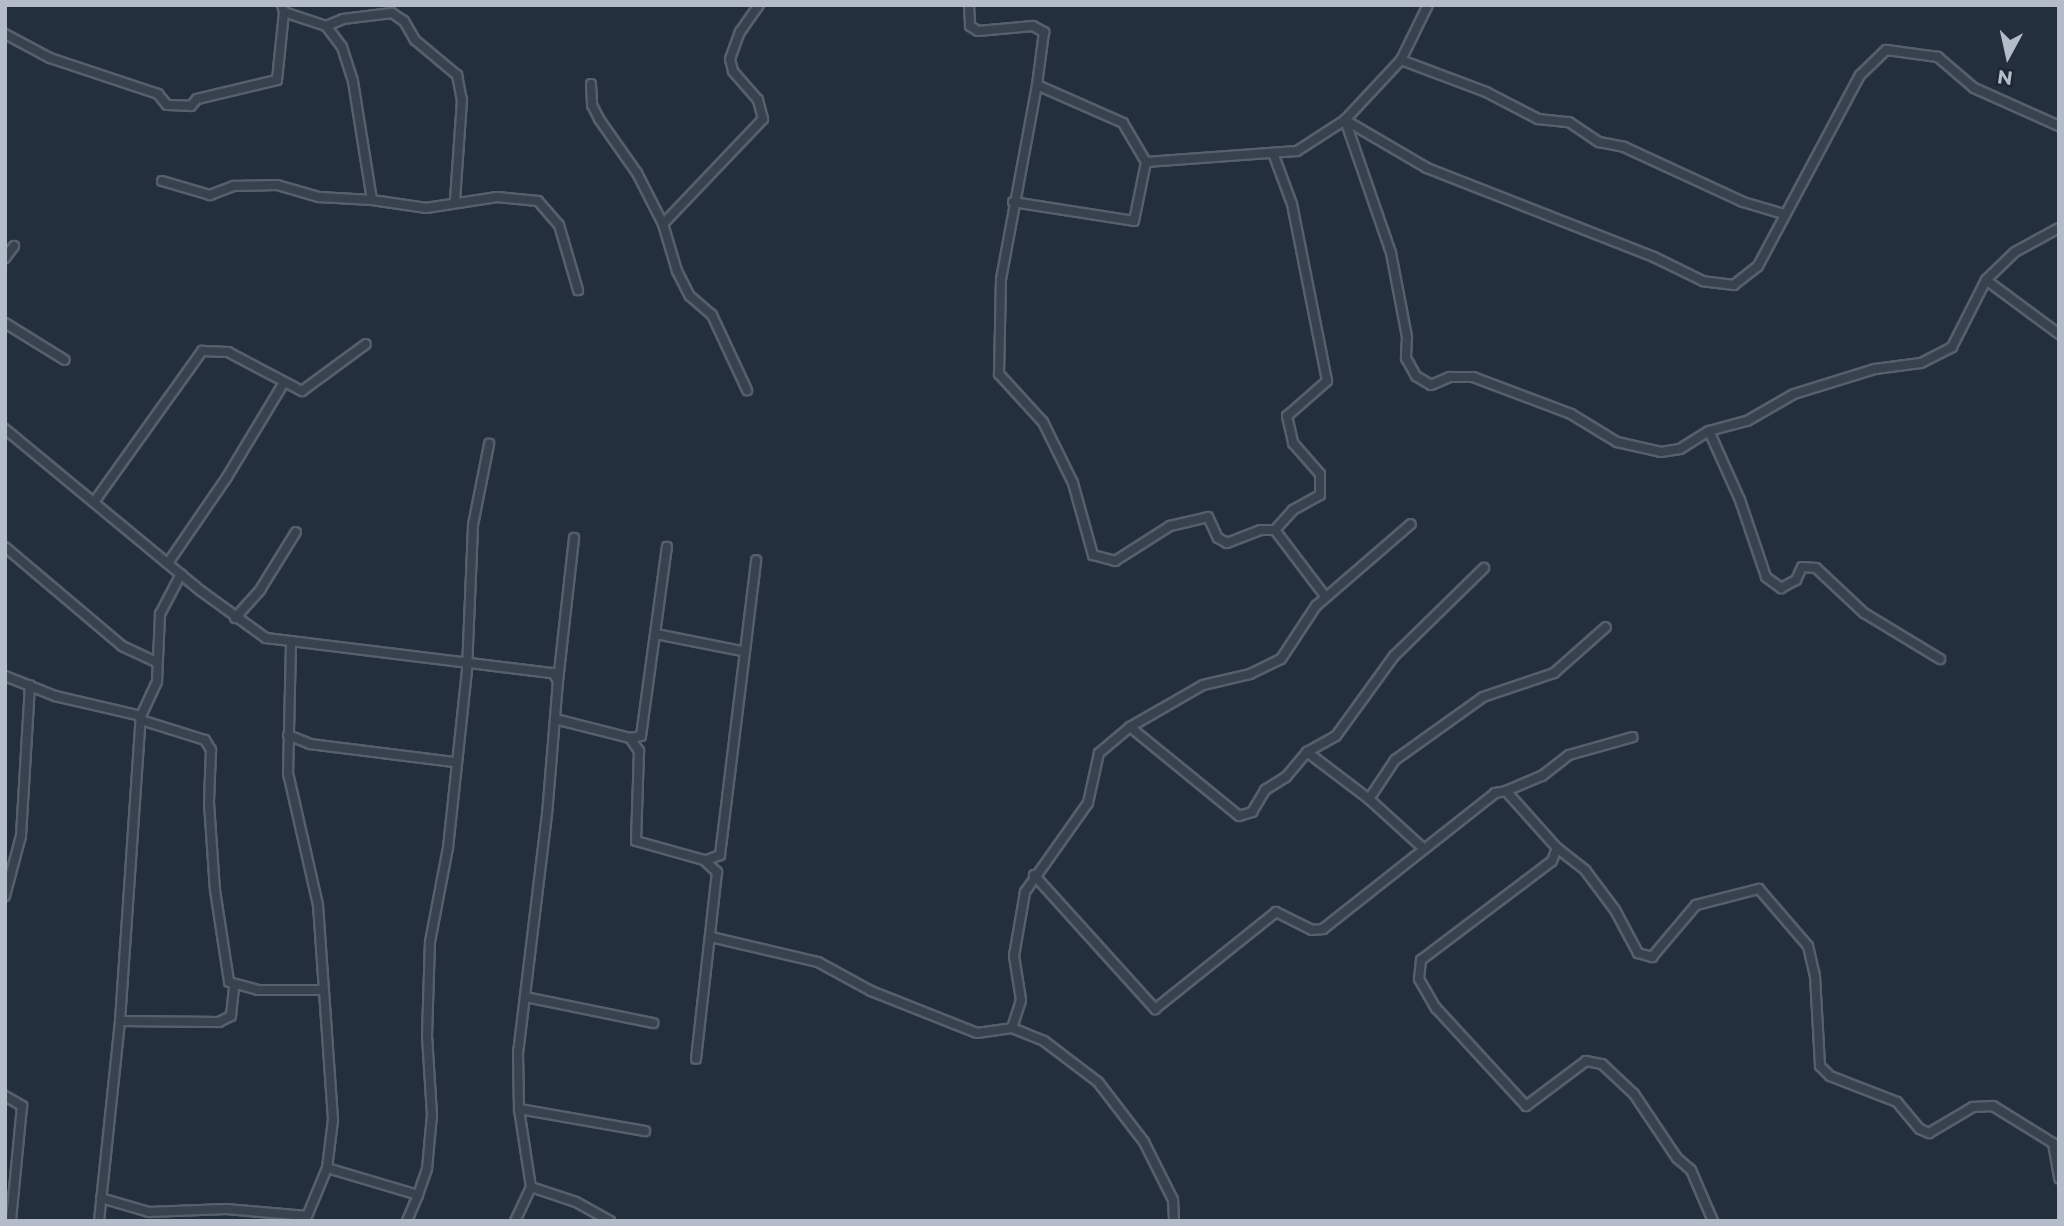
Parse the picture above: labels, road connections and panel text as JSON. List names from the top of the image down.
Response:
{
  "north": "bottom"
}
